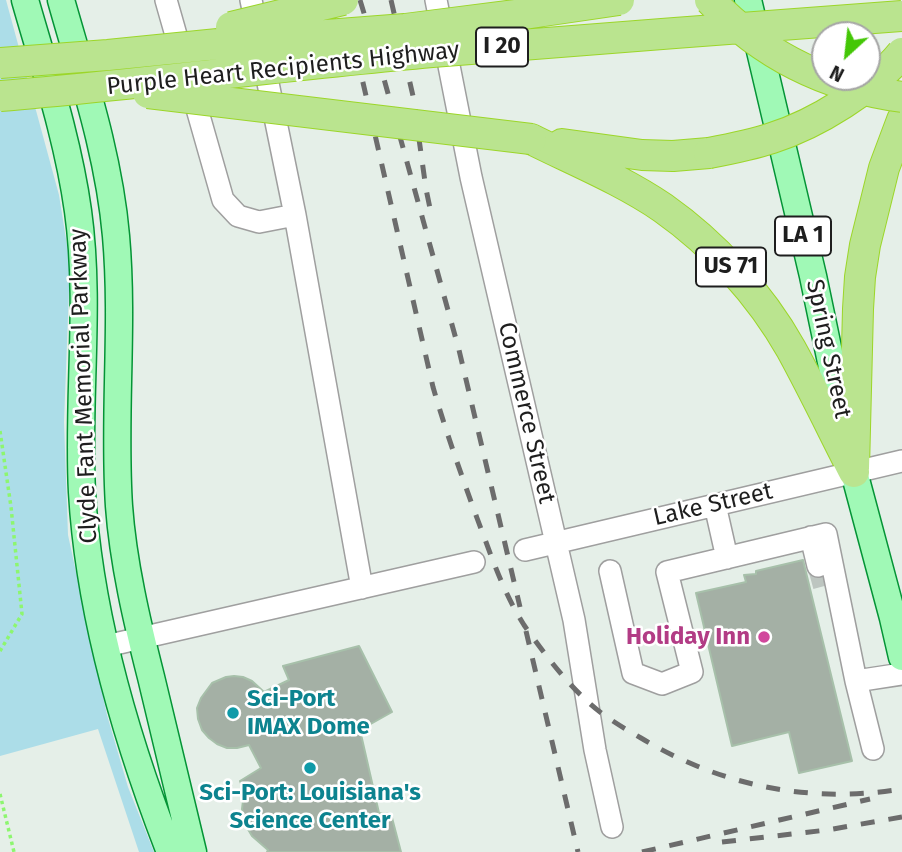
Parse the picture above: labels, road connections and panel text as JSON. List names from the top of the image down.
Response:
{
  "streets": {
    "highway": ["I 20", "Purple Heart Recipients Highway", "US 71"],
    "main road": ["LA 1", "Spring Street", "Clyde Fant Memorial Parkway"],
    "street": ["Commerce Street", "Lake Street"]
  },
  "crossings": [
    ["Purple Heart Recipients Highway", "US 71"],
    ["US 71", "Spring Street"],
    ["US 71", "Lake Street"],
    ["Spring Street", "Lake Street"],
    ["Commerce Street", "Lake Street"]
  ],
  "places": ["Holiday Inn", "Sci-Port IMAX Dome", "Sci-Port: Louisiana's Science Center"],
  "north": "bottom left"
}
